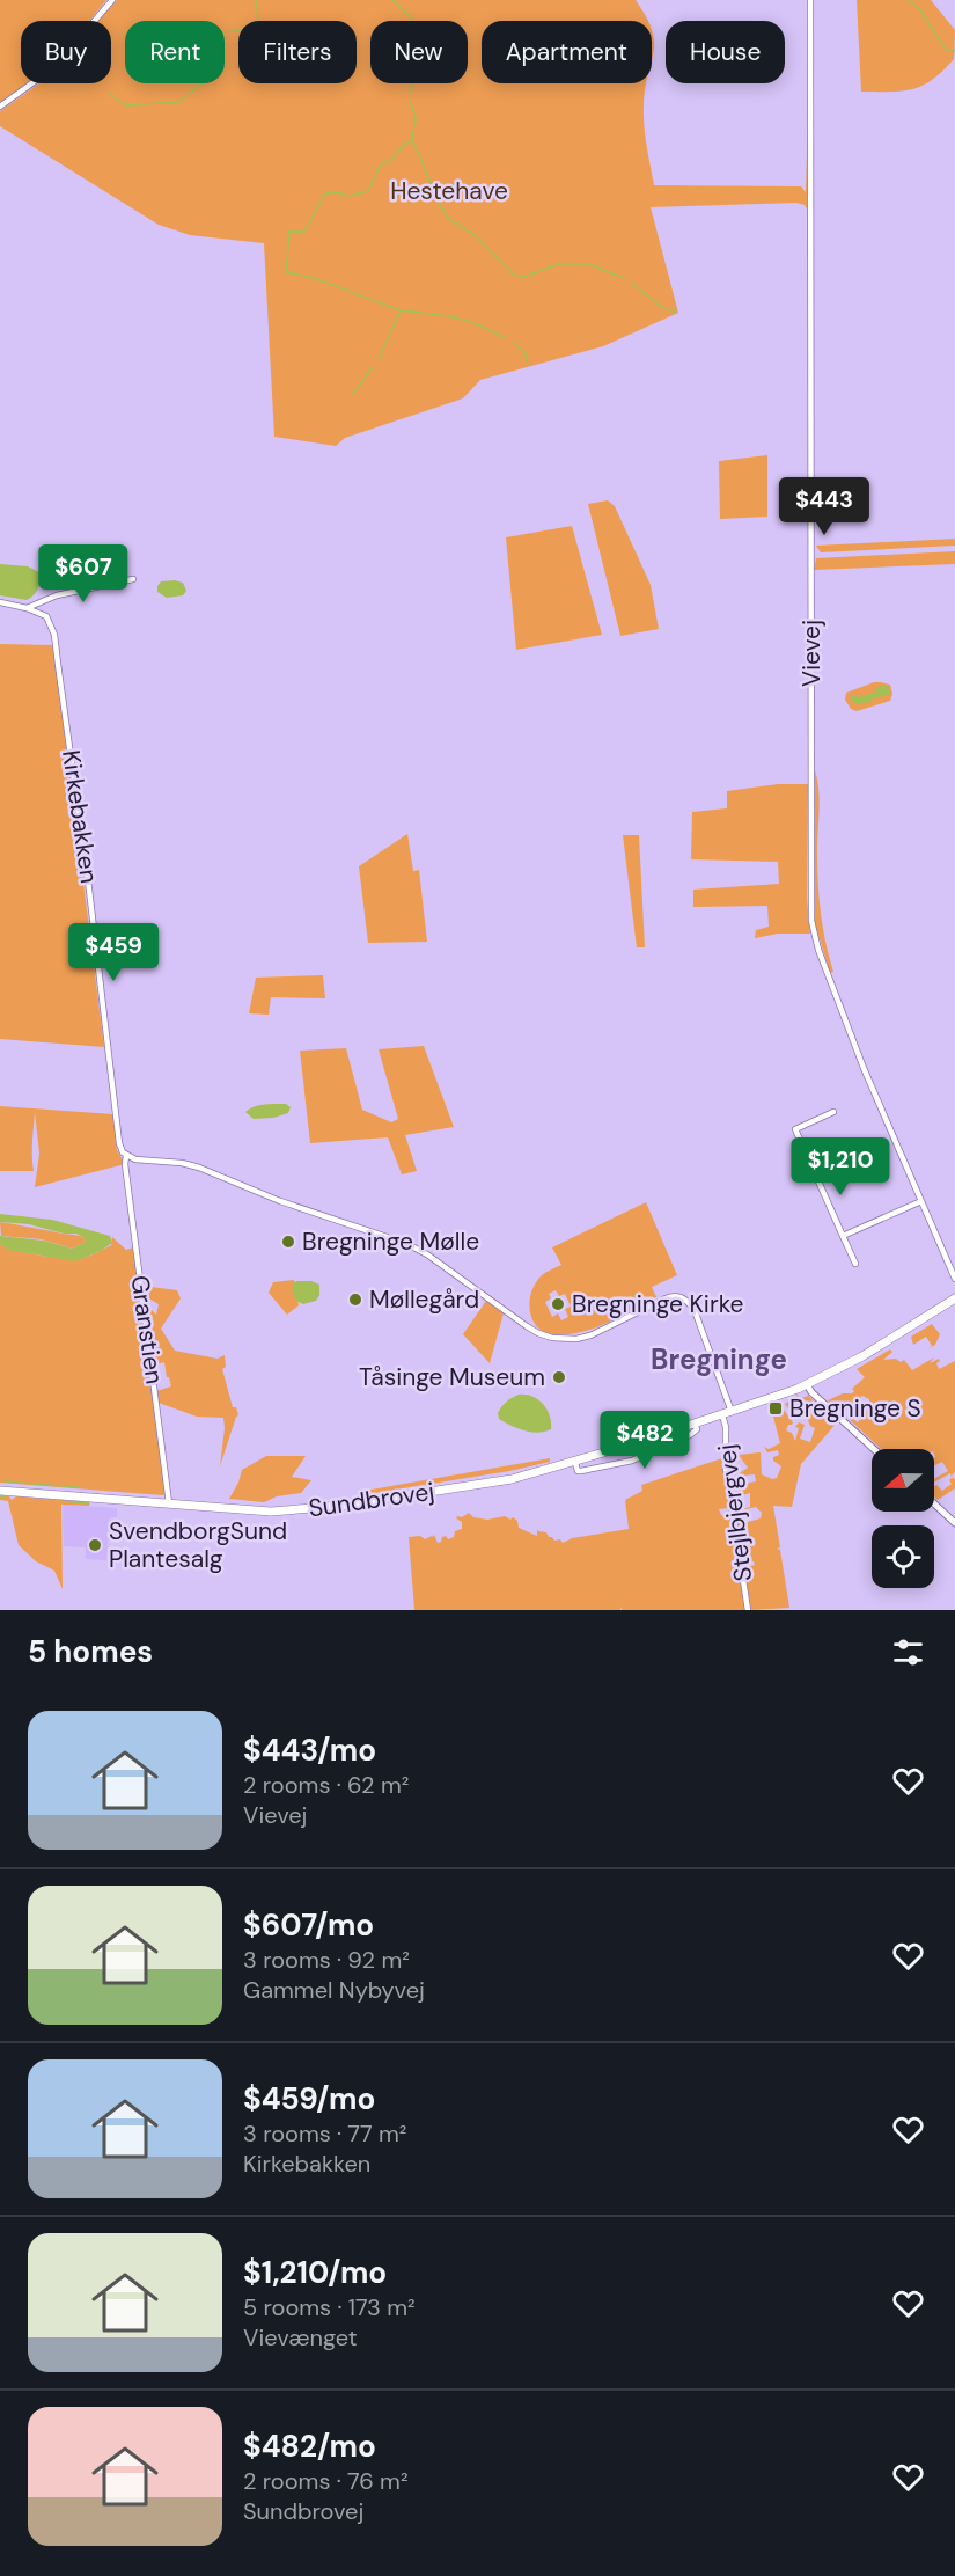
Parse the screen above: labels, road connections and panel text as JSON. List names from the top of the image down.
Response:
{
  "streets": {
    "main road": ["Sundbrovej"],
    "street": [
      "Vievej",
      "Kirkebakken",
      "Granstien",
      "Stejlbjergvej"
    ]
  },
  "crossings": [
    ["Kirkebakken", "Granstien"],
    ["Granstien", "Sundbrovej"],
    ["Sundbrovej", "Stejlbjergvej"]
  ],
  "districts": ["Bregninge"],
  "parks": ["Hestehave"],
  "places": {
    "other": [
      "Bregninge Mølle",
      "Møllegård",
      "Bregninge Kirke",
      "Tåsinge Museum",
      "SvendborgSund Plantesalg"
    ],
    "transit": ["Bregninge S"]
  },
  "north": "left",
  "page": {
    "chip": [
      "Buy",
      "Rent",
      "Filters",
      "New",
      "Apartment",
      "House"
    ],
    "price": [
      "$443",
      "$607",
      "$459",
      "$1,210",
      "$482"
    ],
    "heading": "5 homes",
    "list": [
      {
        "name": "$443/mo",
        "note": "2 rooms · 62 m² · Vievej"
      },
      {
        "name": "$607/mo",
        "note": "3 rooms · 92 m² · Gammel Nybyvej"
      },
      {
        "name": "$459/mo",
        "note": "3 rooms · 77 m² · Kirkebakken"
      },
      {
        "name": "$1,210/mo",
        "note": "5 rooms · 173 m² · Vievænget"
      },
      {
        "name": "$482/mo",
        "note": "2 rooms · 76 m² · Sundbrovej"
      }
    ]
  }
}
